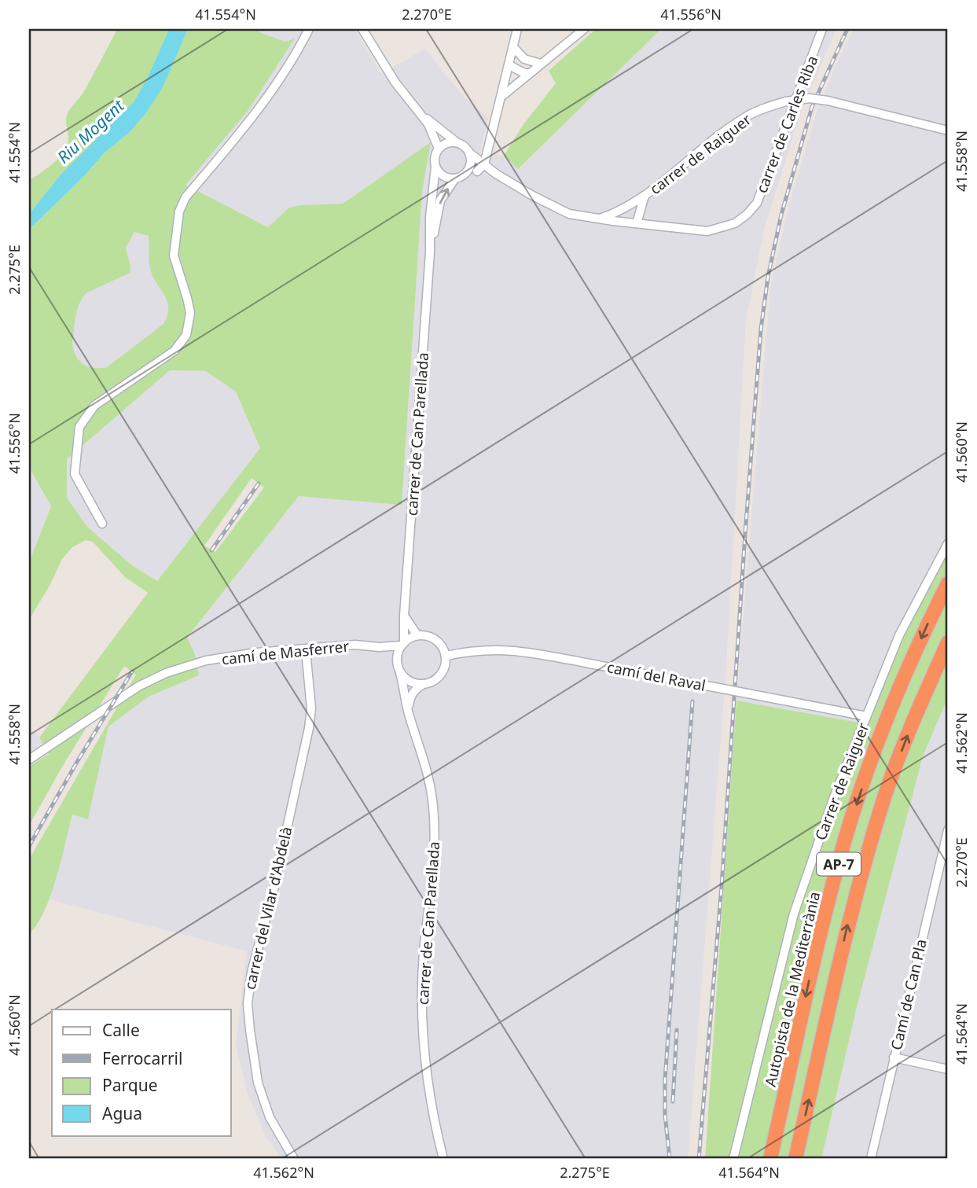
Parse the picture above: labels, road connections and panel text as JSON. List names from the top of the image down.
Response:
{
  "streets": {
    "highway": ["AP-7", "Autopista de la Mediterrània"],
    "street": [
      "carrer de Carles Riba",
      "carrer de Raiguer",
      "carrer de Can Parellada",
      "camí de Masferrer",
      "camí del Raval",
      "Carrer de Raiguer",
      "carrer del Vilar d'Abdelà",
      "Camí de Can Pla"
    ]
  },
  "crossings": [
    ["carrer de Carles Riba", "carrer de Raiguer"],
    ["carrer de Can Parellada", "camí de Masferrer"],
    ["carrer de Can Parellada", "camí del Raval"],
    ["camí de Masferrer", "camí del Raval"],
    ["camí de Masferrer", "carrer del Vilar d'Abdelà"],
    ["camí del Raval", "Carrer de Raiguer"]
  ],
  "water": ["Riu Mogent"],
  "legend": [
    "Calle",
    "Ferrocarril",
    "Parque",
    "Agua"
  ],
  "coordinates": [
    "41.554°N",
    "2.270°E",
    "41.556°N",
    "41.558°N",
    "2.275°E",
    "41.560°N",
    "41.562°N",
    "41.564°N"
  ]
}
